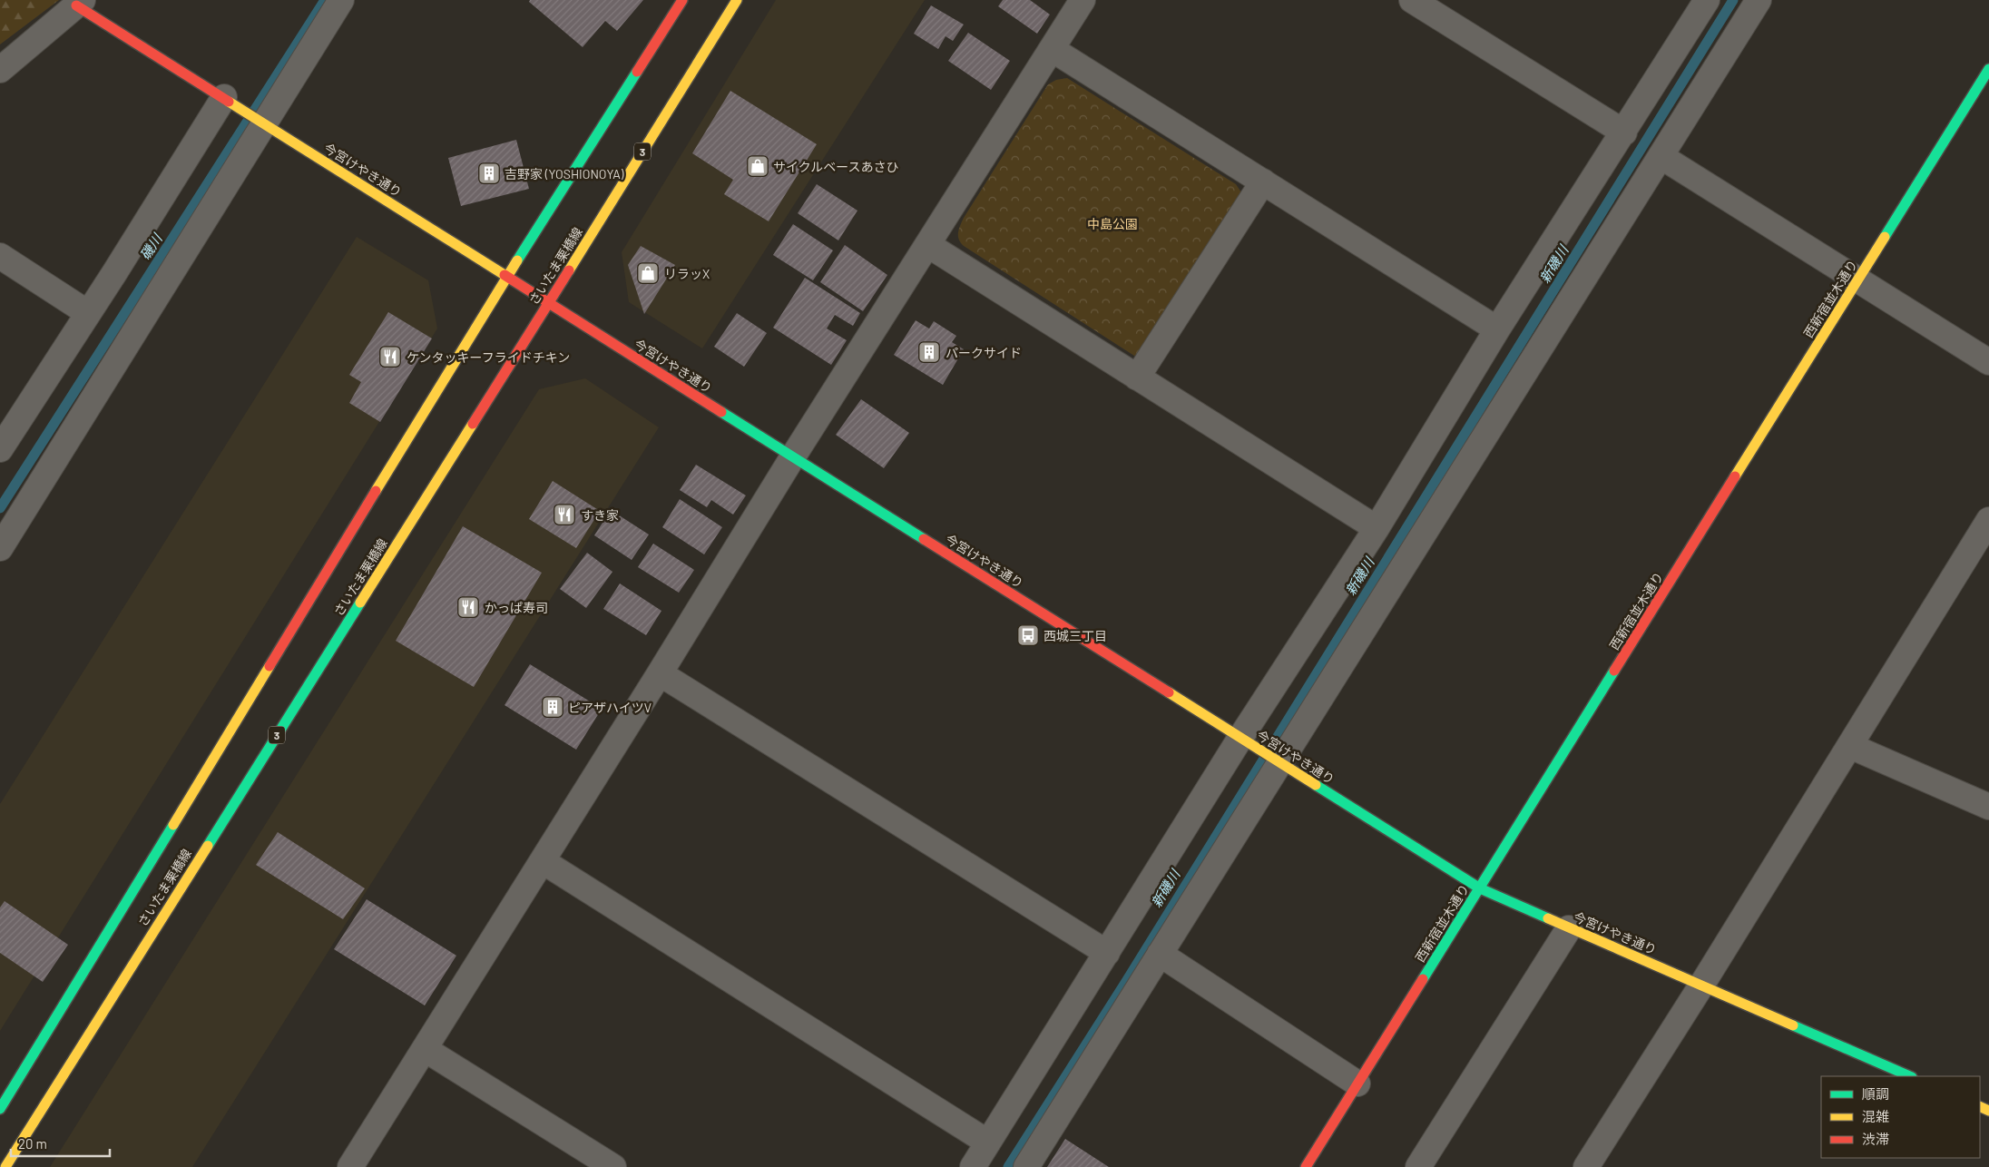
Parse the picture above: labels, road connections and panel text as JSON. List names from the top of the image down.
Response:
{
  "streets": {
    "street": [
      "3",
      "今宮けやき通り",
      "さいたま栗橋線",
      "西新宿並木通り"
    ]
  },
  "crossings": [
    ["今宮けやき通り", "さいたま栗橋線"],
    ["今宮けやき通り", "西新宿並木通り"]
  ],
  "water": ["磯川", "新磯川"],
  "parks": ["中島公園"],
  "places": {
    "shop": ["サイクルベースあさひ", "リラッX"],
    "building": ["吉野家 (YOSHIONOYA)", "パークサイド", "ピアザハイツV"],
    "restaurant": ["ケンタッキーフライドチキン", "すき家", "かっぱ寿司"],
    "bus stop": ["西城三丁目"]
  },
  "legend": ["順調", "混雑", "渋滞"],
  "scale_bar": "20 m"
}
